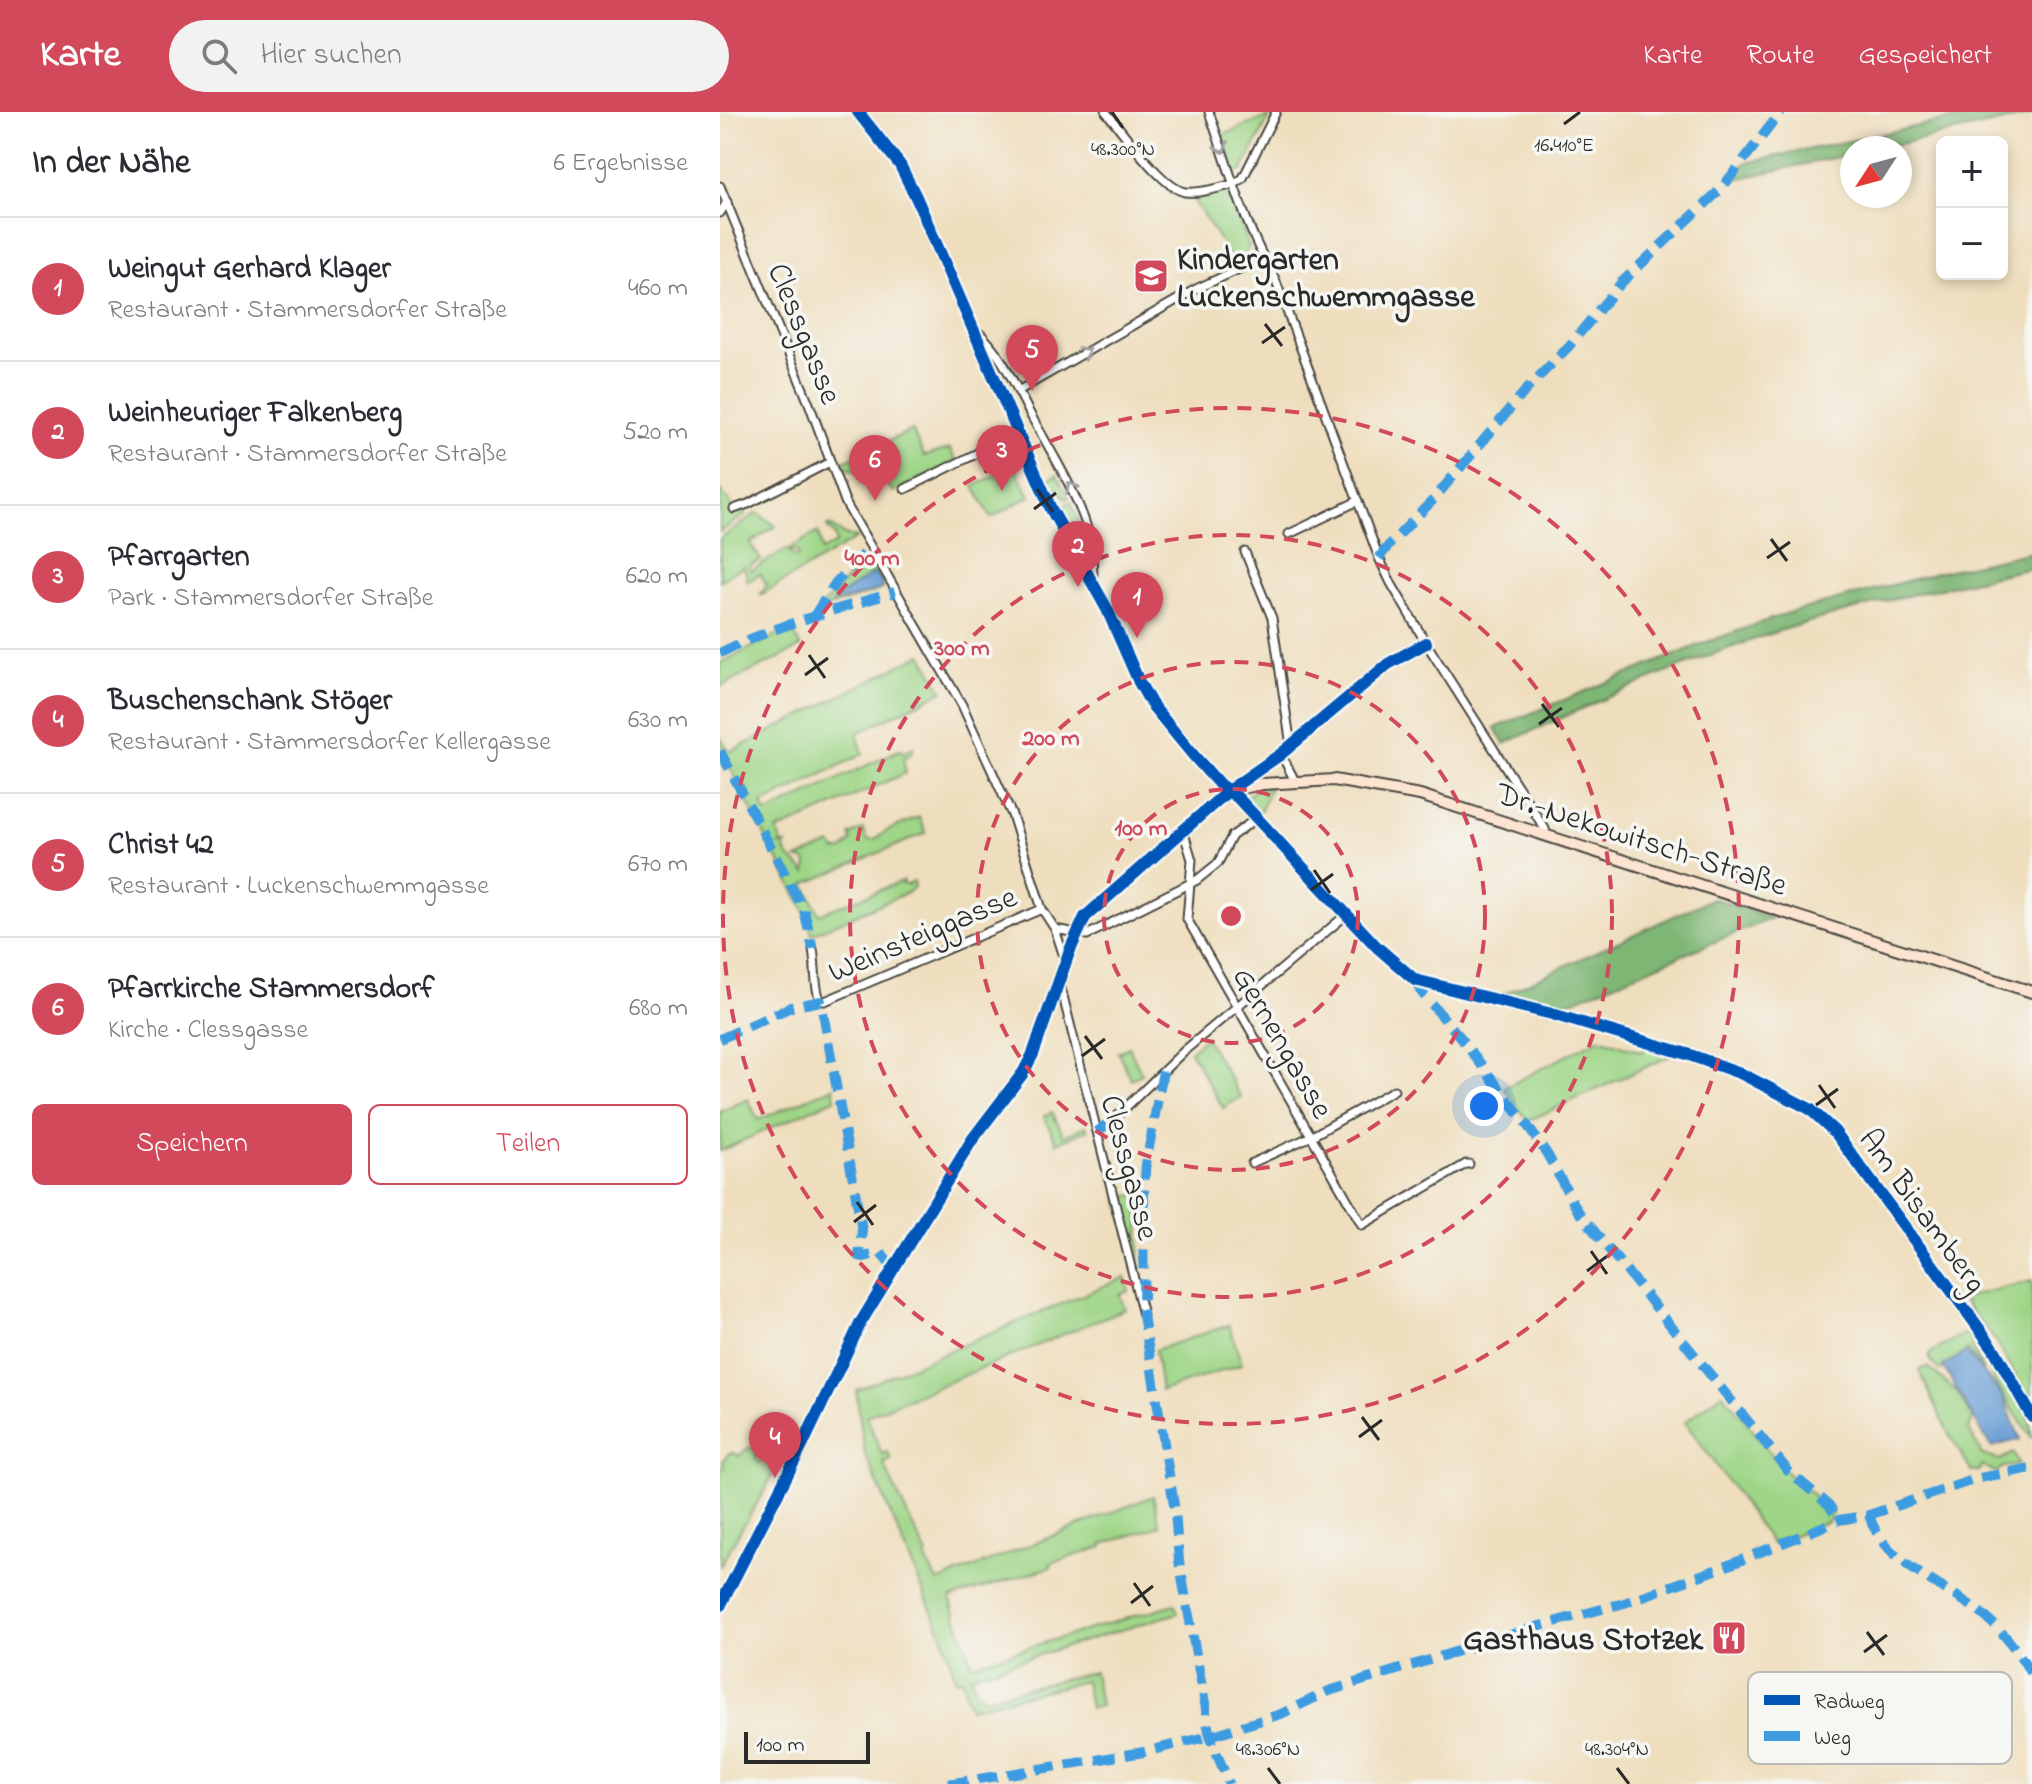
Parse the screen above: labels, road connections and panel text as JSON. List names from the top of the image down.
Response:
{
  "streets": {
    "main road": ["Dr.-Nekowitsch-Straße"],
    "street": [
      "Clessgasse",
      "Weinsteiggasse",
      "Gernengasse",
      "Am Bisamberg"
    ]
  },
  "crossings": [
    ["Clessgasse", "Weinsteiggasse"]
  ],
  "places": {
    "school or university": ["Kindergarten Luckenschwemmgasse"],
    "restaurant": ["Gasthaus Stotzek"]
  },
  "legend": ["Radweg", "Weg"],
  "scale_bar": "100 m",
  "north": "bottom left",
  "page": {
    "header": "Karte",
    "search": "Hier suchen",
    "nav": ["Karte", "Route", "Gespeichert"],
    "heading": ["In der Nähe", "6 Ergebnisse"],
    "map_buttons": ["+", "−"],
    "list": [
      {
        "mark": "1",
        "name": "Weingut Gerhard Klager",
        "note": "Restaurant · Stammersdorfer Straße",
        "value": "460 m"
      },
      {
        "mark": "2",
        "name": "Weinheuriger Falkenberg",
        "note": "Restaurant · Stammersdorfer Straße",
        "value": "520 m"
      },
      {
        "mark": "3",
        "name": "Pfarrgarten",
        "note": "Park · Stammersdorfer Straße",
        "value": "620 m"
      },
      {
        "mark": "4",
        "name": "Buschenschank Stöger",
        "note": "Restaurant · Stammersdorfer Kellergasse",
        "value": "630 m"
      },
      {
        "mark": "5",
        "name": "Christ 42",
        "note": "Restaurant · Luckenschwemmgasse",
        "value": "670 m"
      },
      {
        "mark": "6",
        "name": "Pfarrkirche Stammersdorf",
        "note": "Kirche · Clessgasse",
        "value": "680 m"
      }
    ],
    "pins": [
      "5",
      "3",
      "6",
      "2",
      "1",
      "4"
    ],
    "buttons": ["Speichern", "Teilen"],
    "scale": "100 m"
  },
  "coordinates": [
    "16.410°E",
    "48.300°N",
    "48.306°N",
    "48.304°N"
  ],
  "rings": [
    "400 m",
    "300 m",
    "200 m",
    "100 m"
  ]
}
